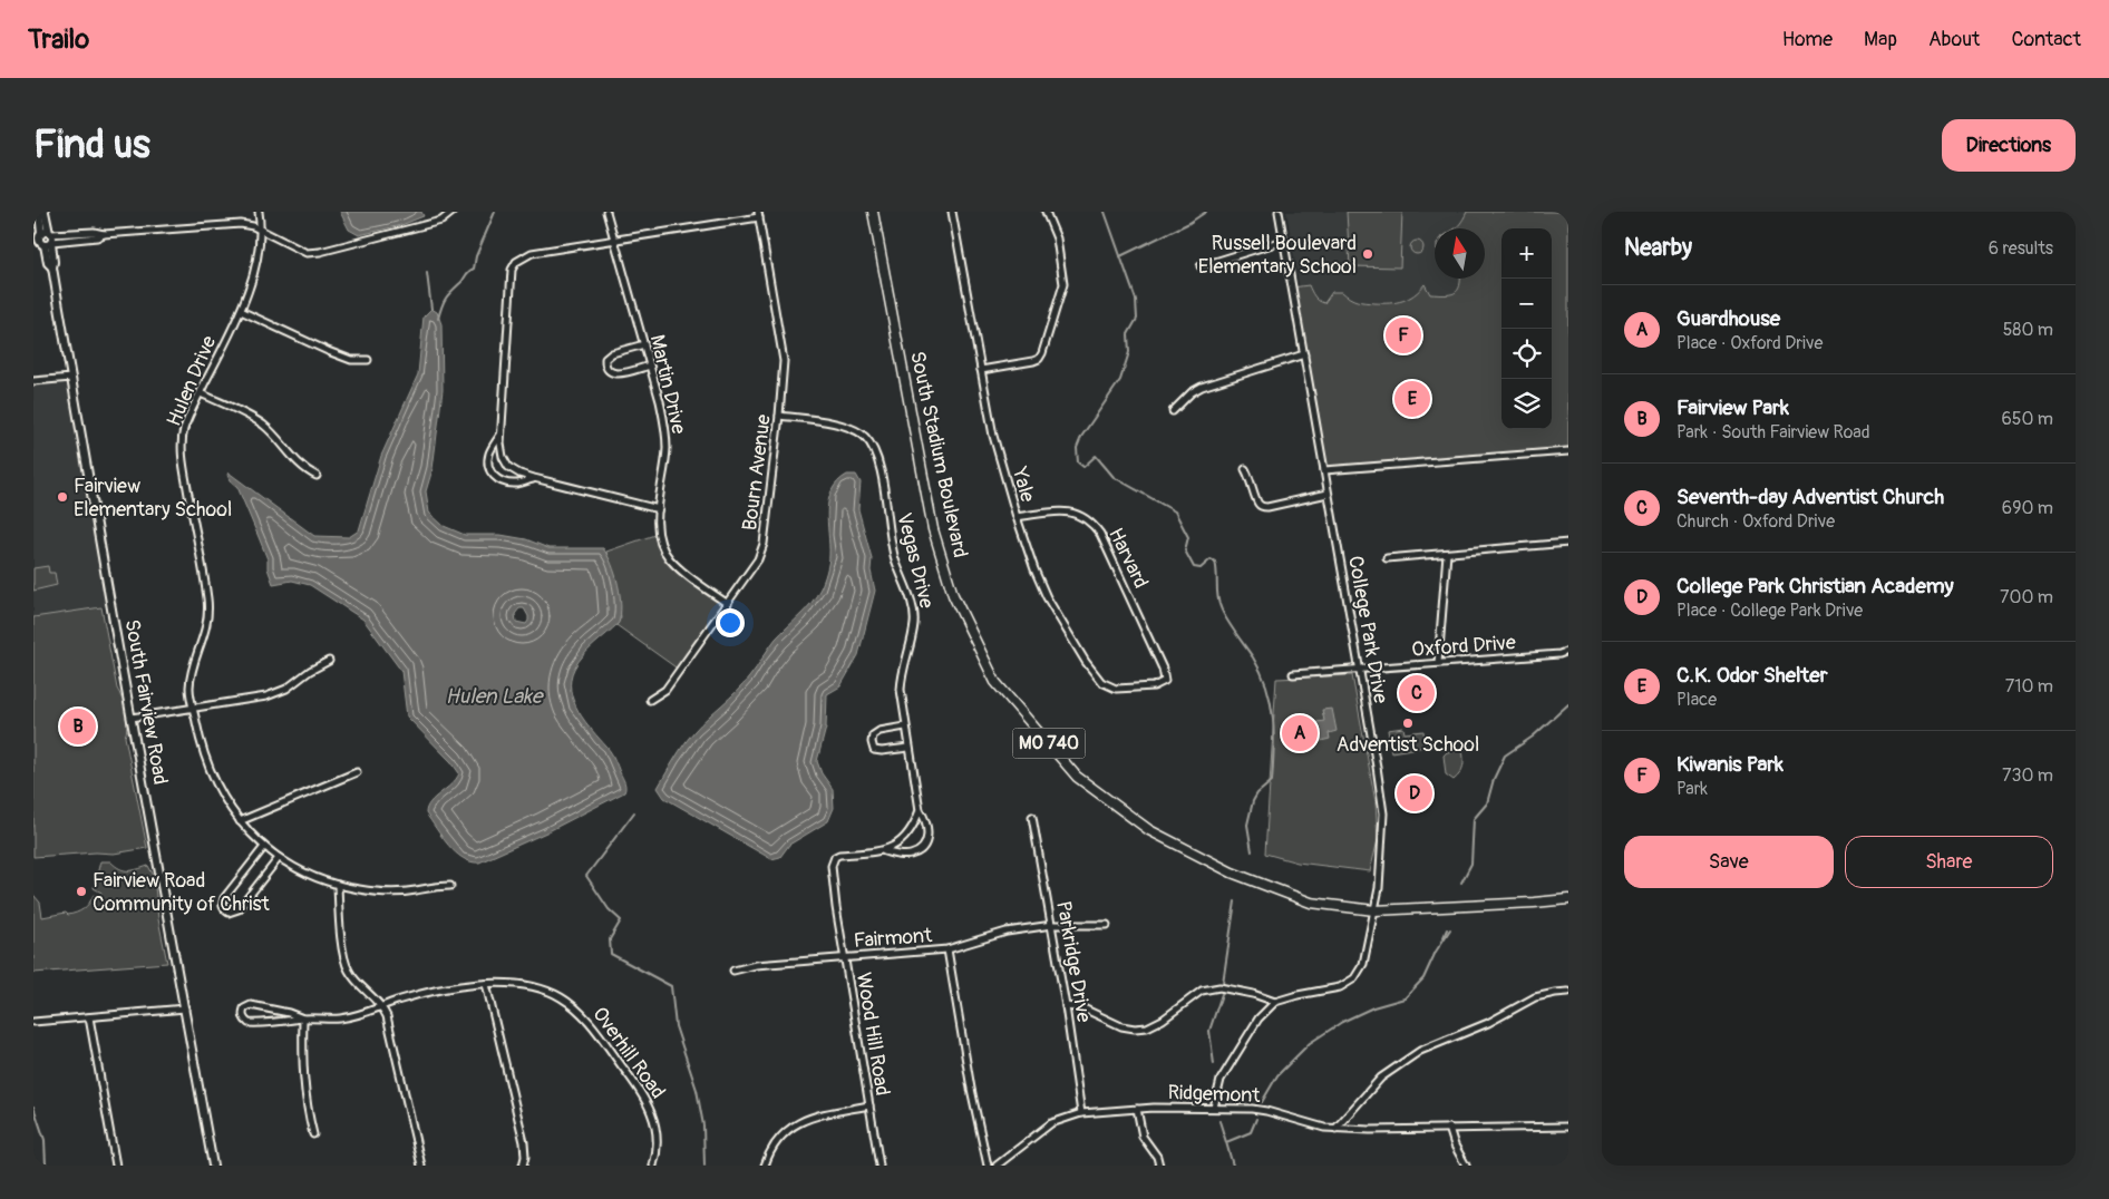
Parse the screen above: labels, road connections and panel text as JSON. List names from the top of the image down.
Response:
{
  "streets": {
    "main road": ["South Stadium Boulevard", "MO 740"],
    "street": [
      "Hulen Drive",
      "Martin Drive",
      "Bourn Avenue",
      "Yale",
      "Harvard",
      "Vegas Drive",
      "College Park Drive",
      "Oxford Drive",
      "South Fairview Road",
      "Fairmont",
      "Parkridge Drive",
      "Wood Hill Road",
      "Overhill Road",
      "Ridgemont"
    ]
  },
  "crossings": [
    ["Martin Drive", "Bourn Avenue"],
    ["South Stadium Boulevard", "College Park Drive"],
    ["Bourn Avenue", "Vegas Drive"],
    ["Yale", "Harvard"],
    ["Vegas Drive", "Wood Hill Road"],
    ["College Park Drive", "Oxford Drive"],
    ["College Park Drive", "Ridgemont"],
    ["Fairmont", "Parkridge Drive"],
    ["Fairmont", "Wood Hill Road"],
    ["Parkridge Drive", "Ridgemont"]
  ],
  "water": ["Hulen Lake"],
  "places": [
    "Russell Boulevard Elementary School",
    "Fairview Elementary School",
    "Adventist School",
    "Fairview Road Community of Christ"
  ],
  "north": "top",
  "page": {
    "header": "Trailo",
    "nav": [
      "Home",
      "Map",
      "About",
      "Contact"
    ],
    "buttons": [
      "Directions",
      ["Save", "Share"]
    ],
    "title": "Find us",
    "heading": ["Nearby", "6 results"],
    "map_buttons": ["+", "−"],
    "list": [
      {
        "mark": "A",
        "name": "Guardhouse",
        "note": "Place · Oxford Drive",
        "value": "580 m"
      },
      {
        "mark": "B",
        "name": "Fairview Park",
        "note": "Park · South Fairview Road",
        "value": "650 m"
      },
      {
        "mark": "C",
        "name": "Seventh-day Adventist Church",
        "note": "Church · Oxford Drive",
        "value": "690 m"
      },
      {
        "mark": "D",
        "name": "College Park Christian Academy",
        "note": "Place · College Park Drive",
        "value": "700 m"
      },
      {
        "mark": "E",
        "name": "C.K. Odor Shelter",
        "note": "Place",
        "value": "710 m"
      },
      {
        "mark": "F",
        "name": "Kiwanis Park",
        "note": "Park",
        "value": "730 m"
      }
    ],
    "pins": [
      "F",
      "E",
      "C",
      "B",
      "A",
      "D"
    ]
  }
}
